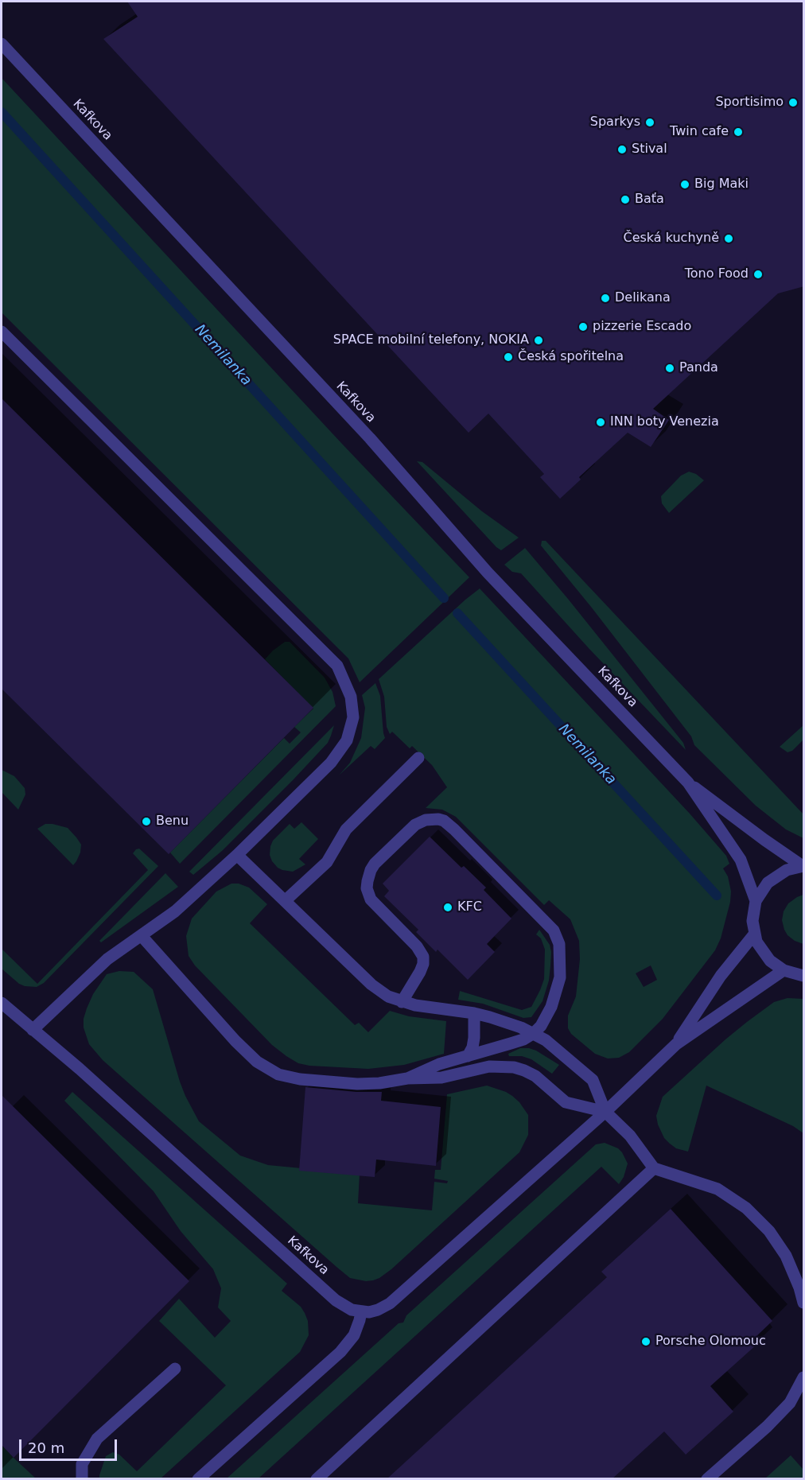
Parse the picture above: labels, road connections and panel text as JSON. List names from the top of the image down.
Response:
{
  "streets": {
    "street": ["Kafkova"]
  },
  "water": ["Nemilanka"],
  "places": [
    "Sportisimo",
    "Sparkys",
    "Twin cafe",
    "Stival",
    "Big Maki",
    "Baťa",
    "Česká kuchyně",
    "Tono Food",
    "Delikana",
    "pizzerie Escado",
    "SPACE mobilní telefony, NOKIA",
    "Česká spořitelna",
    "Panda",
    "INN boty Venezia",
    "Benu",
    "KFC",
    "Porsche Olomouc"
  ],
  "scale_bar": "20 m"
}
